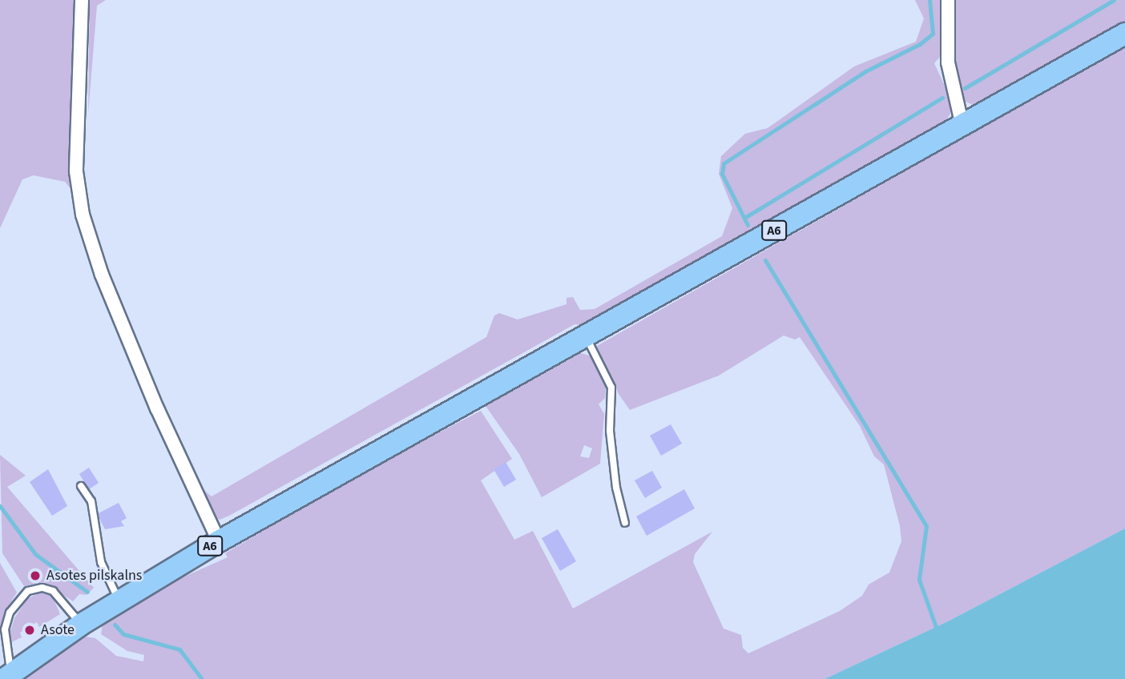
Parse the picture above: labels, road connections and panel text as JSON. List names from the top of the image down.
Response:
{
  "streets": {
    "highway": ["A6"]
  },
  "places": ["Asotes pilskalns", "Asote"]
}
